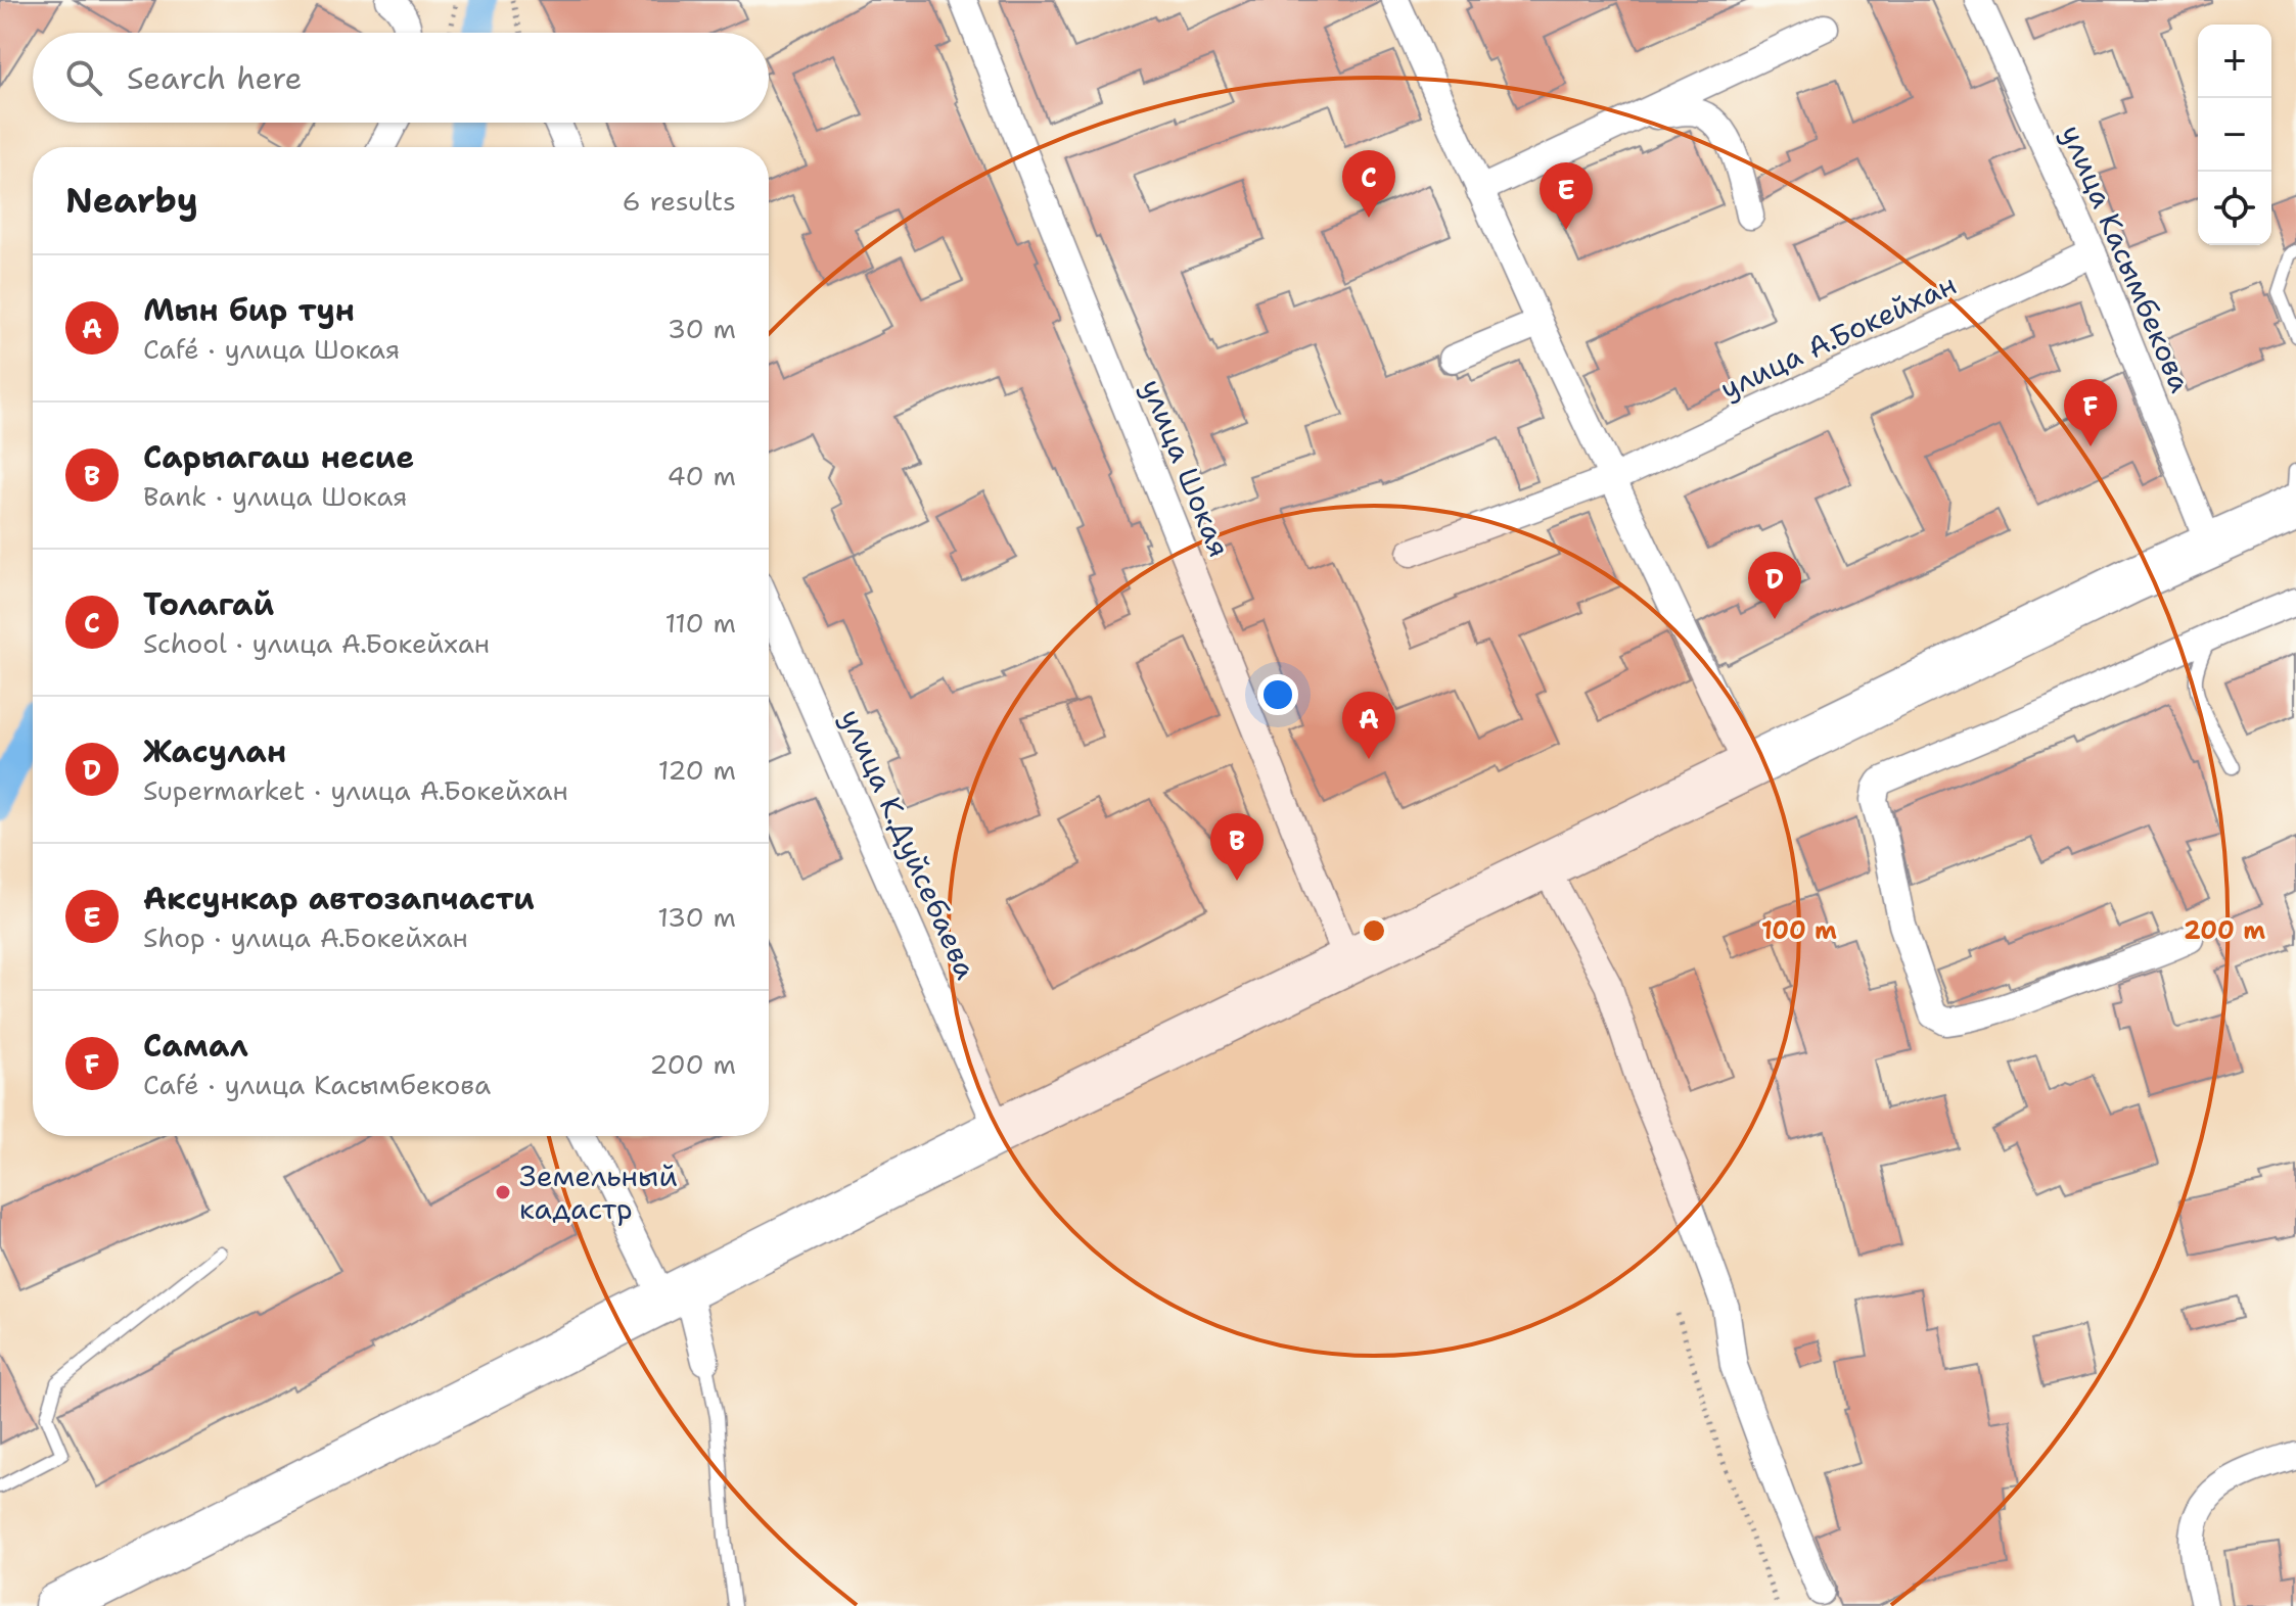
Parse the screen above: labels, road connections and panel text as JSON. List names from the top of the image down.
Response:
{
  "streets": {
    "street": [
      "улица Касымбекова",
      "улица А.Бокейхан",
      "улица Шокая",
      "улица К.Дуйсебаева"
    ]
  },
  "crossings": [
    ["улица Касымбекова", "улица А.Бокейхан"]
  ],
  "places": ["Земельный кадастр"],
  "page": {
    "map_buttons": ["+", "−"],
    "search": "Search here",
    "heading": ["Nearby", "6 results"],
    "pins": [
      "C",
      "E",
      "F",
      "D",
      "A",
      "B"
    ],
    "list": [
      {
        "mark": "A",
        "name": "Мын бир тун",
        "note": "Café · улица Шокая",
        "value": "30 m"
      },
      {
        "mark": "B",
        "name": "Сарыагаш несие",
        "note": "Bank · улица Шокая",
        "value": "40 m"
      },
      {
        "mark": "C",
        "name": "Толагай",
        "note": "School · улица А.Бокейхан",
        "value": "110 m"
      },
      {
        "mark": "D",
        "name": "Жасулан",
        "note": "Supermarket · улица А.Бокейхан",
        "value": "120 m"
      },
      {
        "mark": "E",
        "name": "Аксункар автозапчасти",
        "note": "Shop · улица А.Бокейхан",
        "value": "130 m"
      },
      {
        "mark": "F",
        "name": "Самал",
        "note": "Café · улица Касымбекова",
        "value": "200 m"
      }
    ]
  },
  "rings": ["100 m", "200 m"]
}
